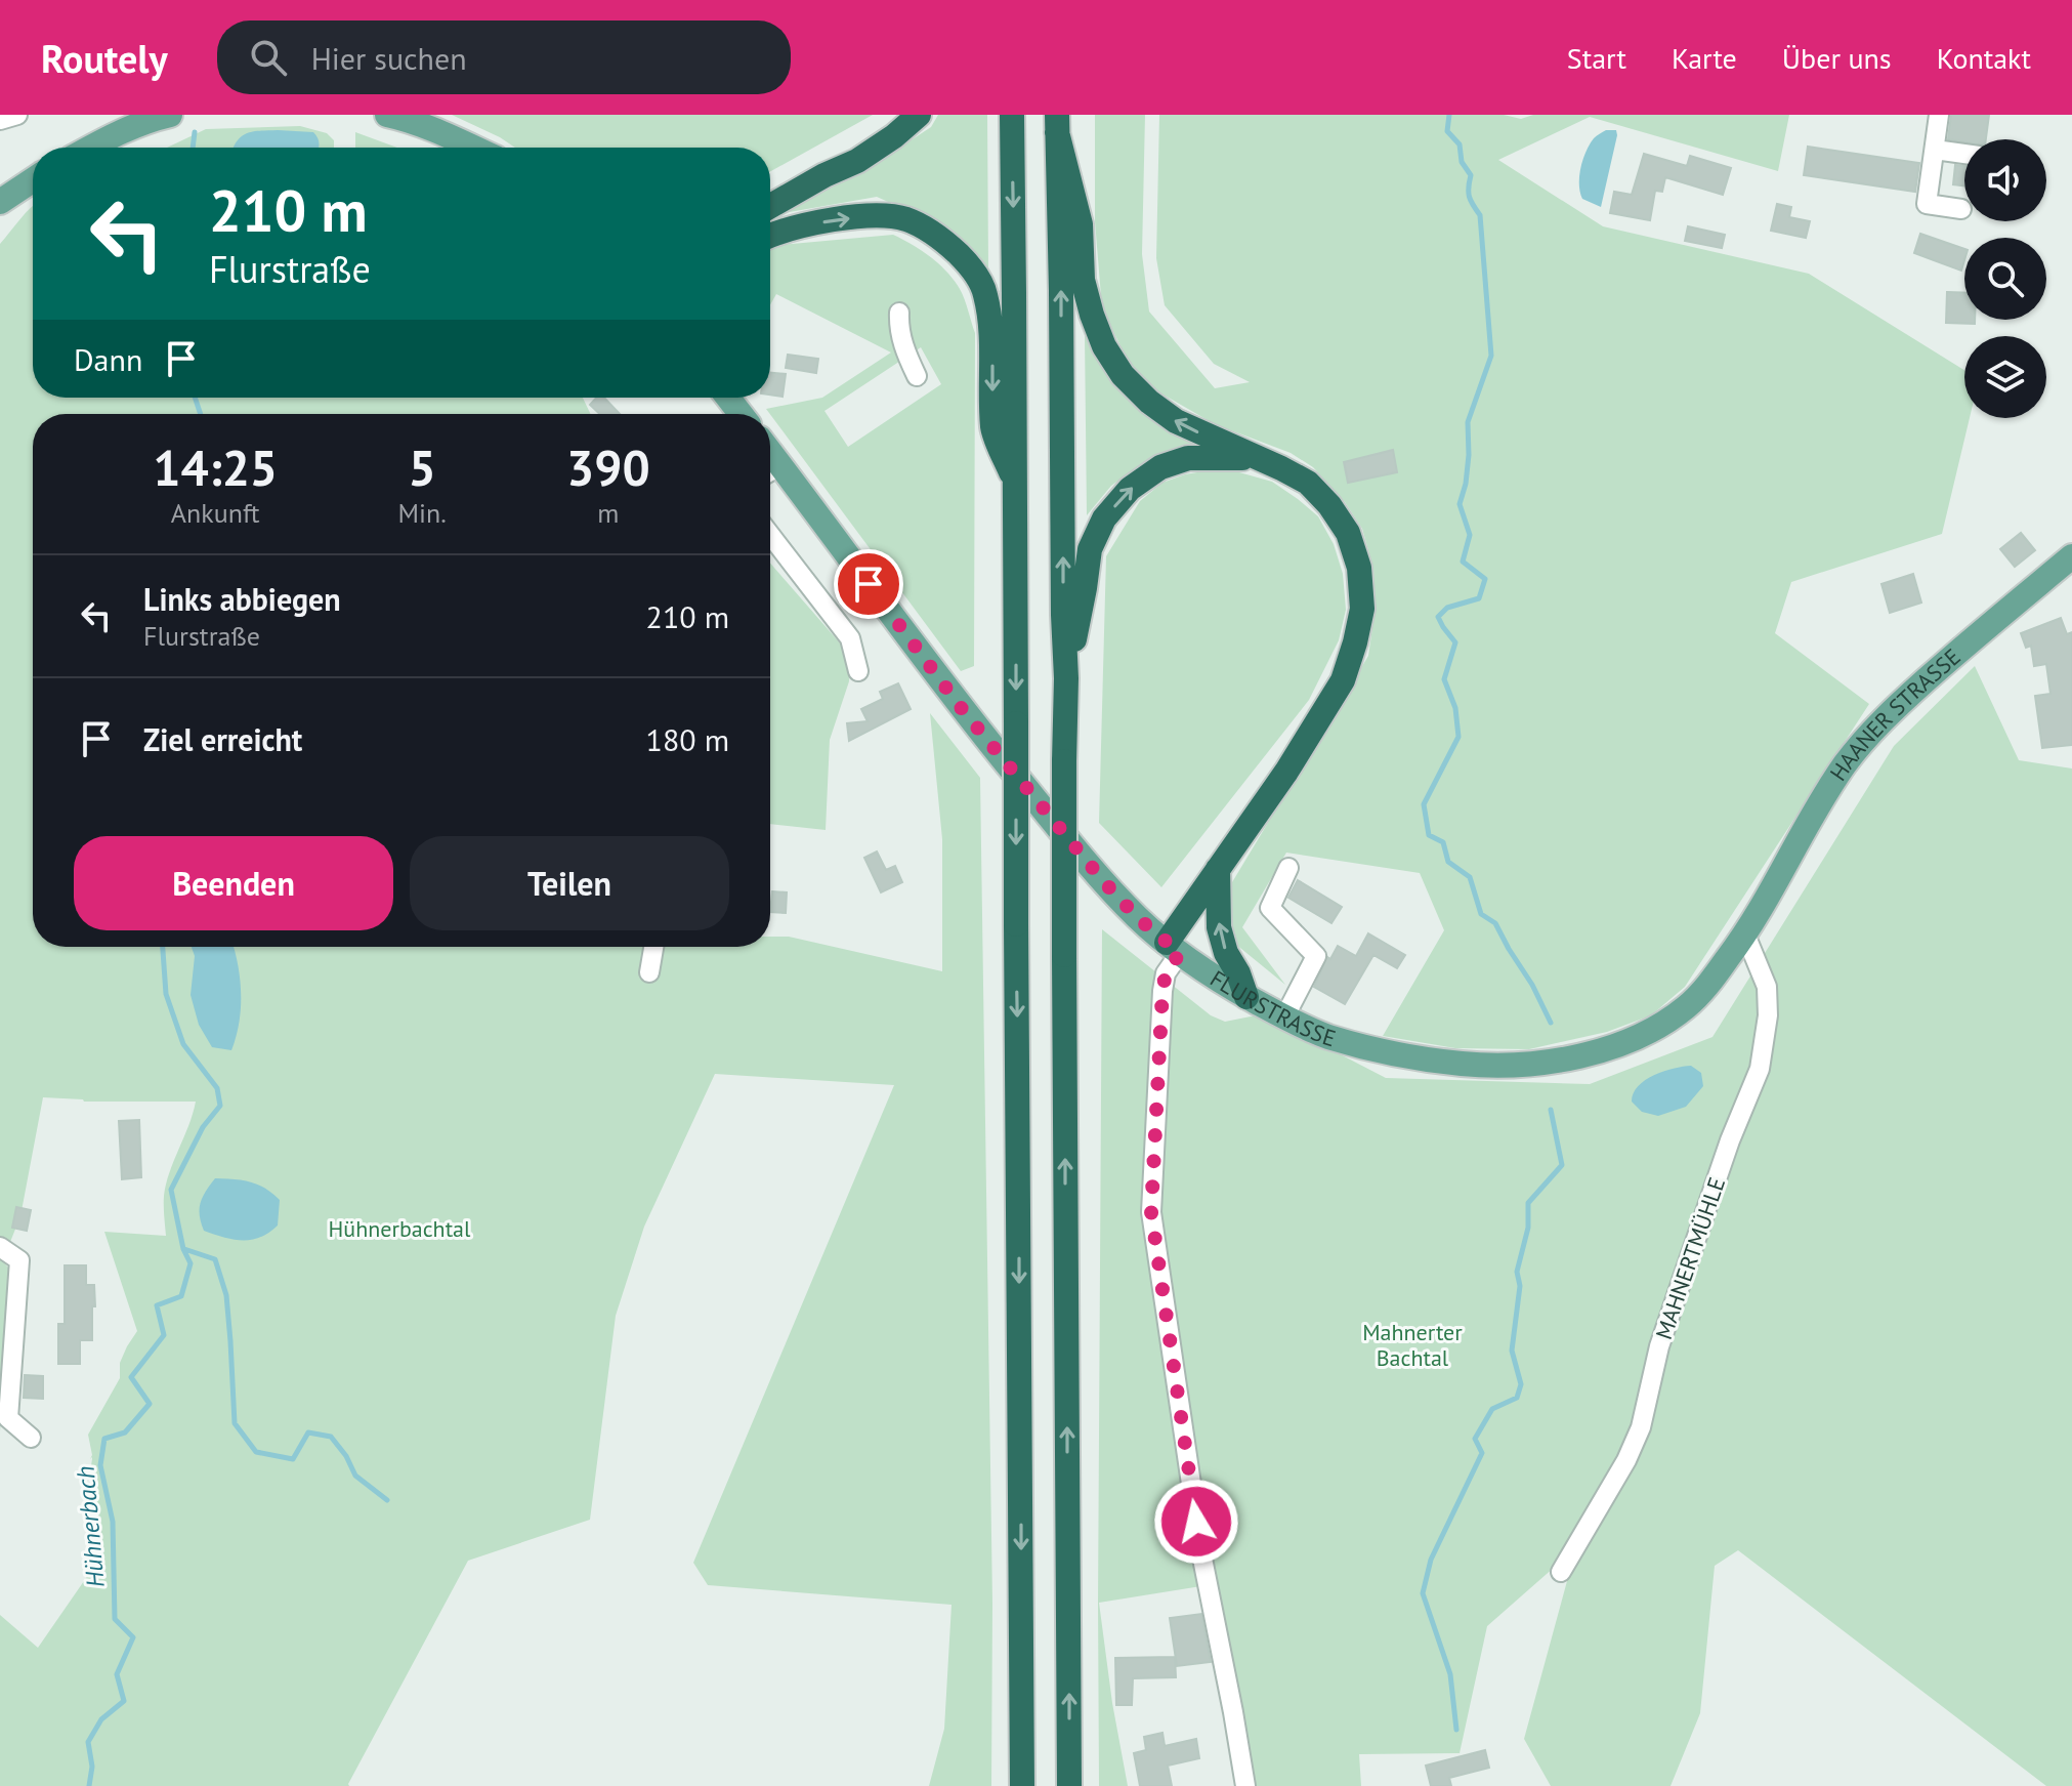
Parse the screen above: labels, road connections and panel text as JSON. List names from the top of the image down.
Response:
{
  "streets": {
    "main road": ["HAANER STRASSE", "FLURSTRASSE"],
    "street": ["MAHNERTMÜHLE"]
  },
  "crossings": [
    ["HAANER STRASSE", "FLURSTRASSE"],
    ["HAANER STRASSE", "MAHNERTMÜHLE"],
    ["FLURSTRASSE", "MAHNERTMÜHLE"]
  ],
  "water": ["Hühnerbach"],
  "parks": ["Hühnerbachtal", "Mahnerter Bachtal"],
  "page": {
    "header": "Routely",
    "search": "Hier suchen",
    "nav": [
      "Start",
      "Karte",
      "Über uns",
      "Kontakt"
    ],
    "turn": ["210 m", "Flurstraße"],
    "then": "Dann",
    "eta": [
      "14:25",
      "Ankunft",
      "5",
      "Min.",
      "390",
      "m"
    ],
    "list": [
      {
        "name": "Links abbiegen",
        "note": "Flurstraße",
        "value": "210 m"
      },
      {
        "name": "Ziel erreicht",
        "value": "180 m"
      }
    ],
    "buttons": ["Beenden", "Teilen"]
  }
}
